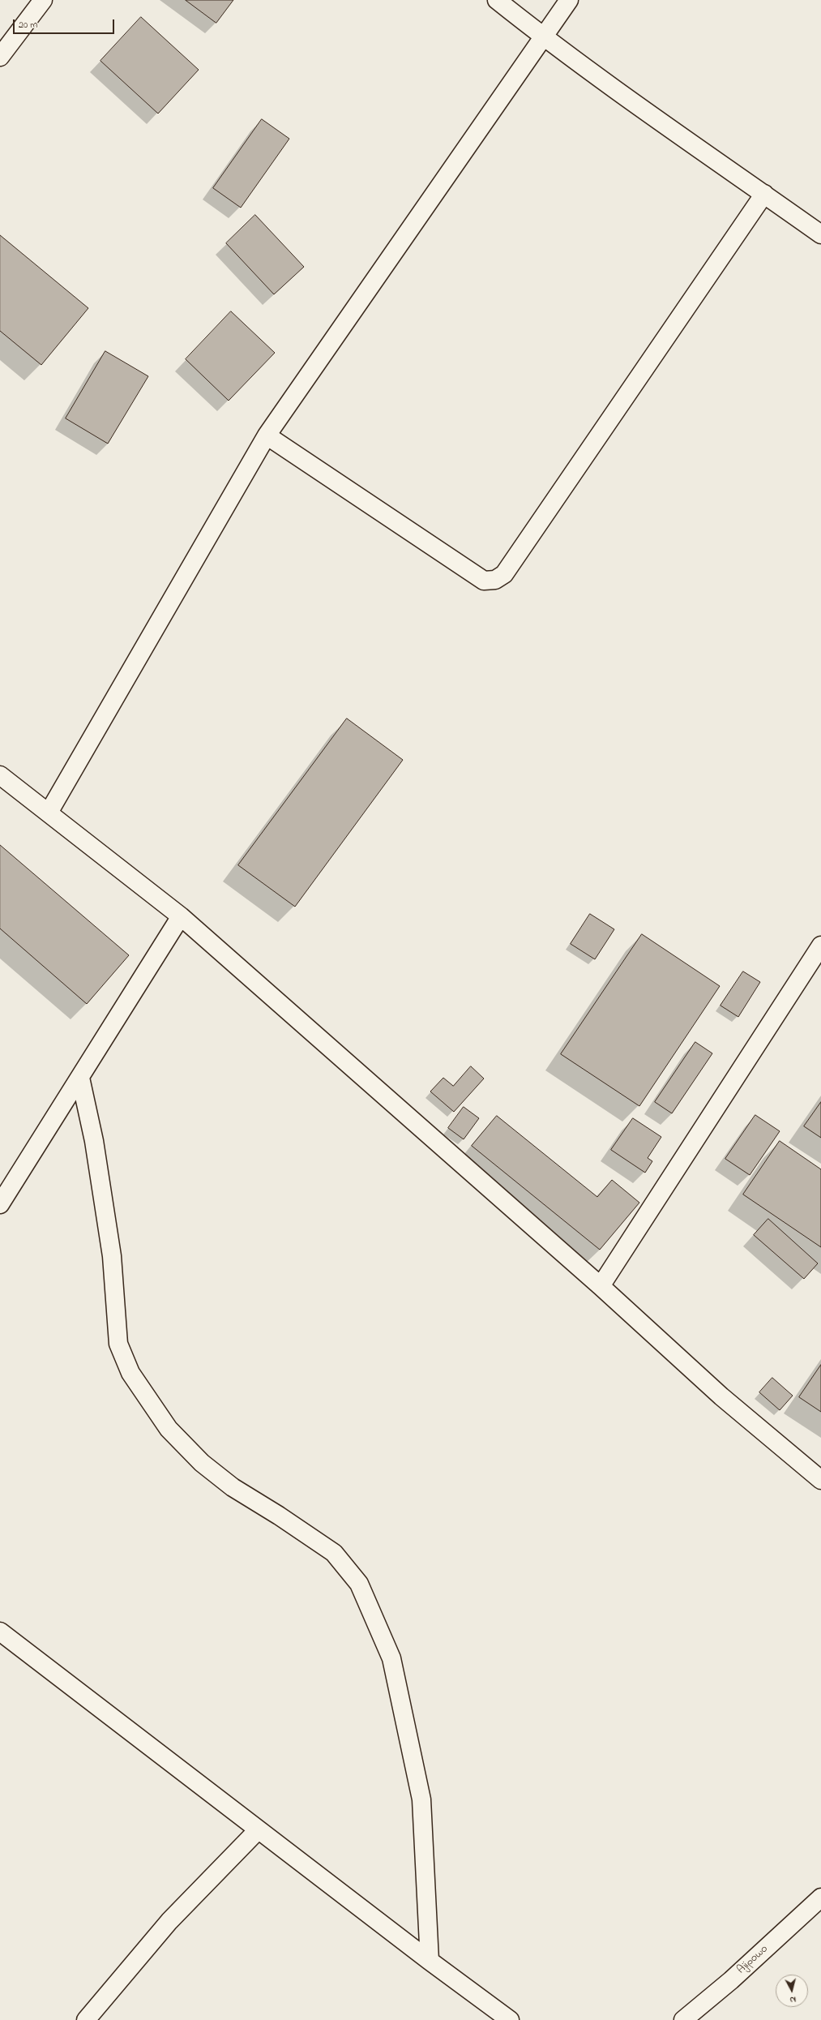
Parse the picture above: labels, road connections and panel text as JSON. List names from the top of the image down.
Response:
{
  "streets": {
    "street": ["Ajipowo"]
  },
  "scale_bar": "20 m",
  "north": "bottom"
}
